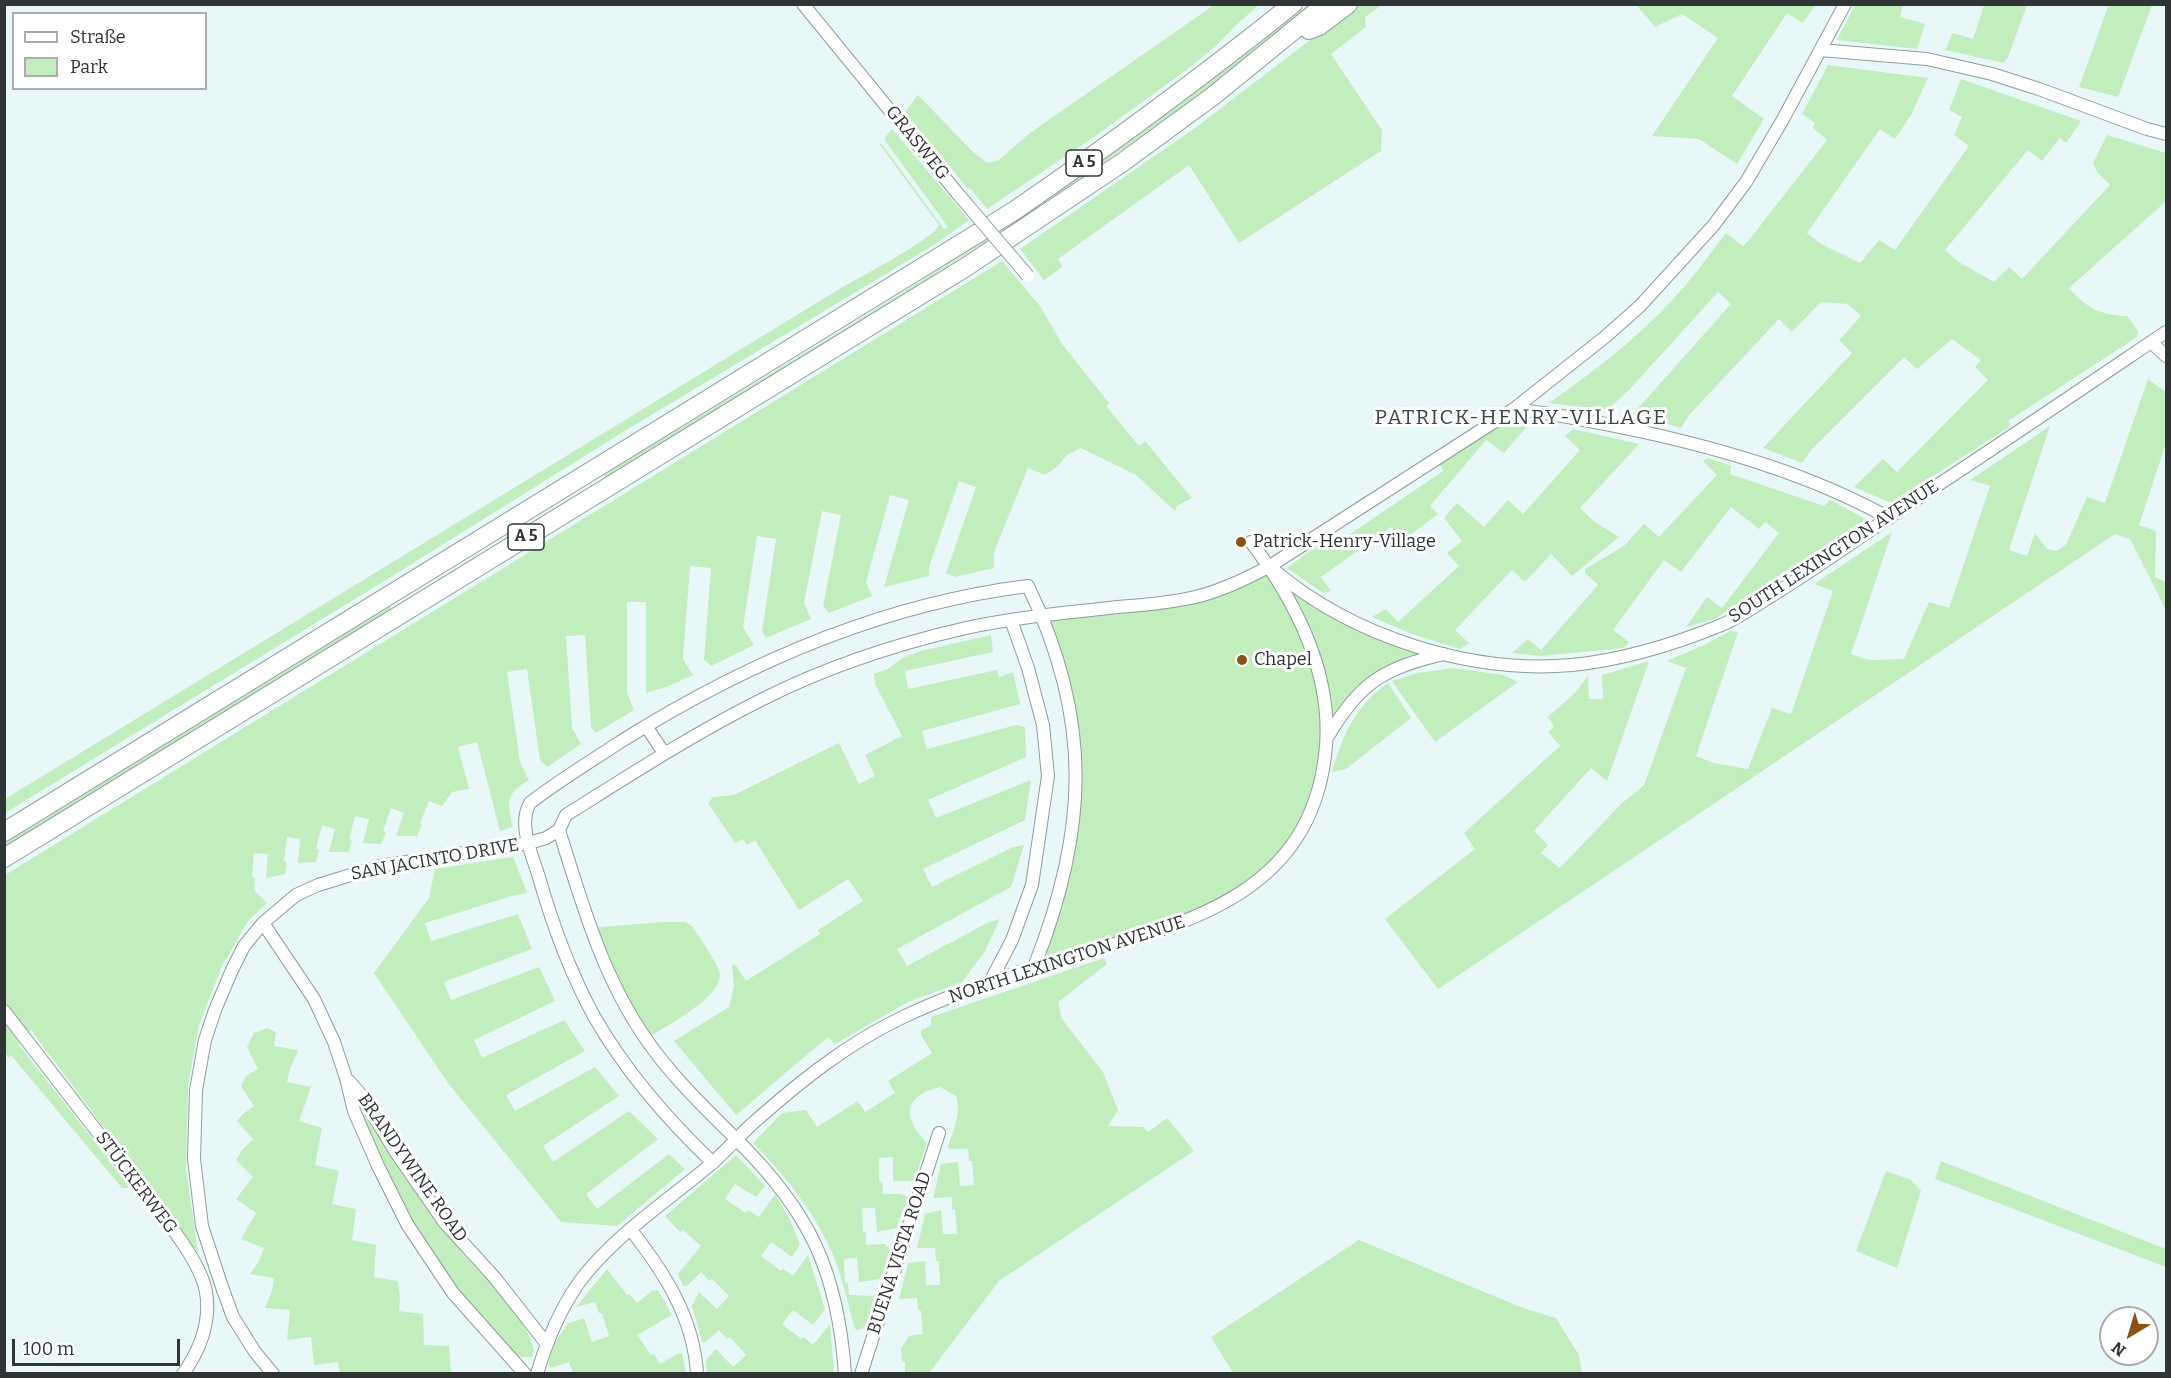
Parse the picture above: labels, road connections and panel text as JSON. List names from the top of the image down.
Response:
{
  "streets": {
    "highway": ["A 5"],
    "street": [
      "GRASWEG",
      "SOUTH LEXINGTON AVENUE",
      "SAN JACINTO DRIVE",
      "NORTH LEXINGTON AVENUE",
      "BRANDYWINE ROAD",
      "STÜCKERWEG",
      "BUENA VISTA ROAD"
    ]
  },
  "crossings": [
    ["SOUTH LEXINGTON AVENUE", "NORTH LEXINGTON AVENUE"],
    ["SAN JACINTO DRIVE", "BRANDYWINE ROAD"],
    ["NORTH LEXINGTON AVENUE", "BRANDYWINE ROAD"]
  ],
  "districts": ["PATRICK-HENRY-VILLAGE"],
  "places": ["Patrick-Henry-Village", "Chapel"],
  "legend": ["Straße", "Park"],
  "scale_bar": "100 m",
  "north": "bottom left"
}
